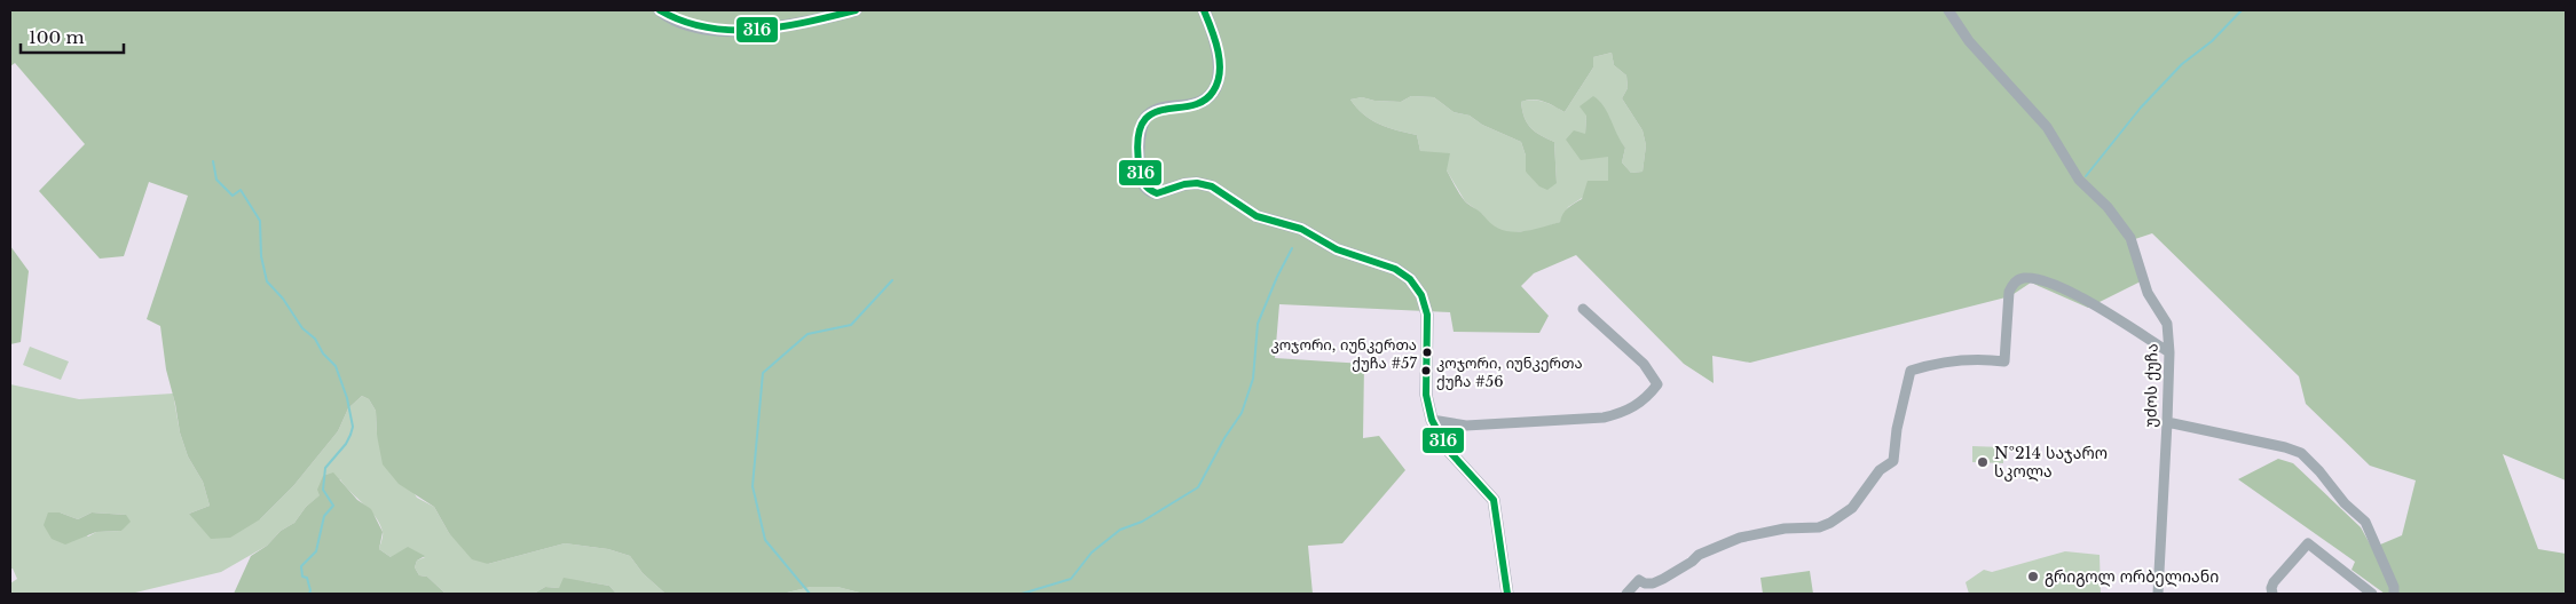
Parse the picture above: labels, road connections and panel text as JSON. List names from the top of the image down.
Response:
{
  "streets": {
    "street": ["უძოს ქუჩა"]
  },
  "places": [
    "კოჯორი, იუნკერთა ქუჩა #57",
    "კოჯორი, იუნკერთა ქუჩა #56",
    "№214 საჯარო სკოლა",
    "გრიგოლ ორბელიანი"
  ],
  "lines": ["transit line 316"],
  "scale_bar": "100 m"
}
